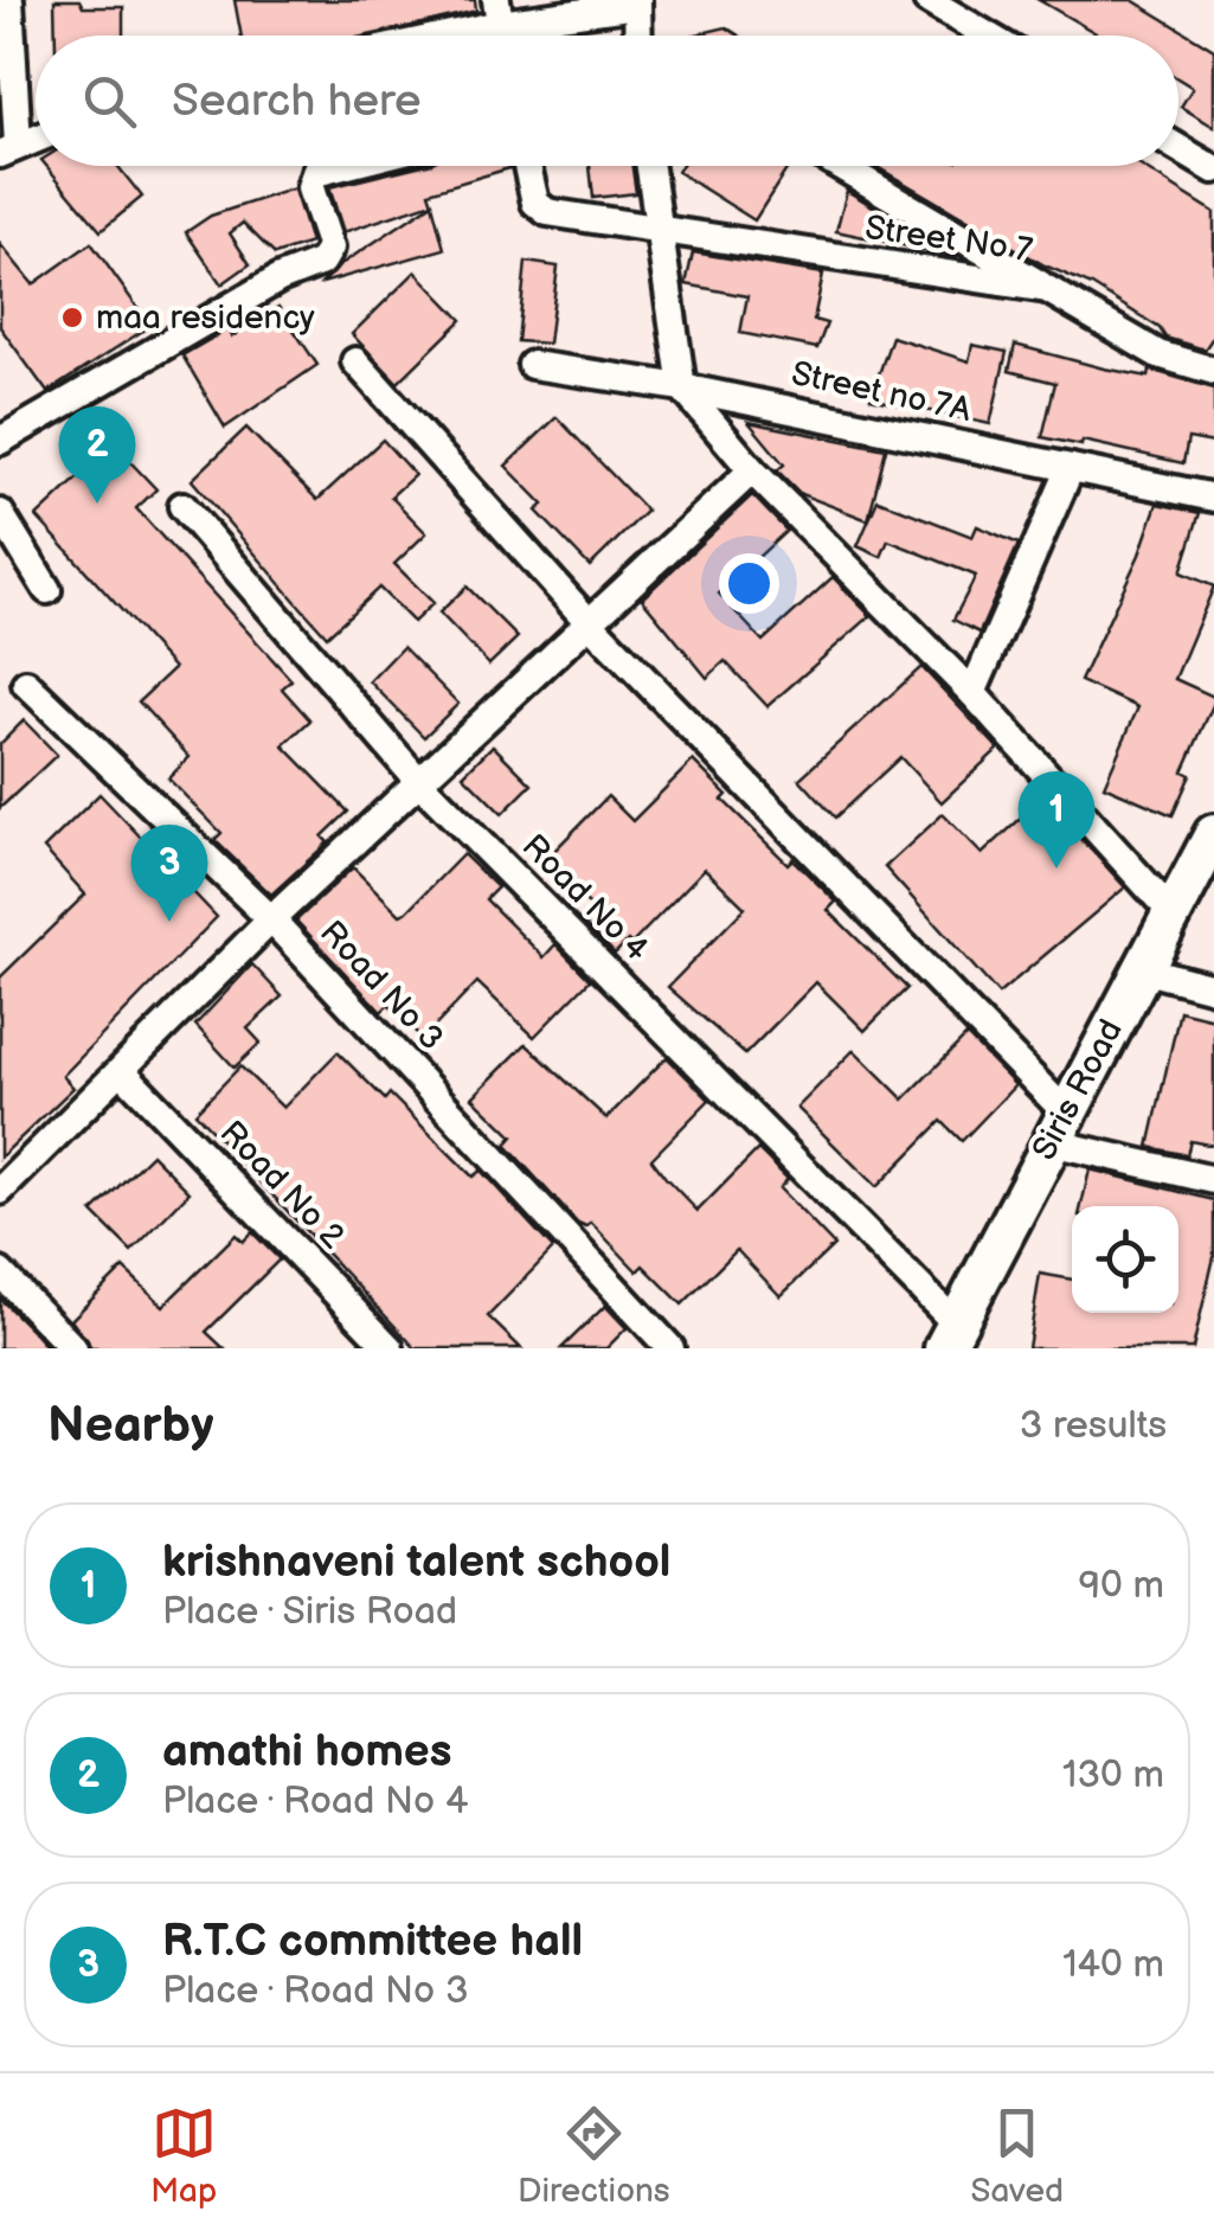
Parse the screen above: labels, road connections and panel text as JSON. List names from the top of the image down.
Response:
{
  "streets": {
    "street": [
      "Street No 7",
      "Street no 7A",
      "Road No 4",
      "Road No 3",
      "Siris Road",
      "Road No 2"
    ]
  },
  "crossings": [
    ["Road No 4", "Siris Road"]
  ],
  "places": ["maa residency"],
  "page": {
    "search": "Search here",
    "pins": ["2", "1", "3"],
    "heading": ["Nearby", "3 results"],
    "list": [
      {
        "mark": "1",
        "name": "krishnaveni talent school",
        "note": "Place · Siris Road",
        "value": "90 m"
      },
      {
        "mark": "2",
        "name": "amathi homes",
        "note": "Place · Road No 4",
        "value": "130 m"
      },
      {
        "mark": "3",
        "name": "R.T.C committee hall",
        "note": "Place · Road No 3",
        "value": "140 m"
      }
    ],
    "nav": ["Map", "Directions", "Saved"]
  }
}
